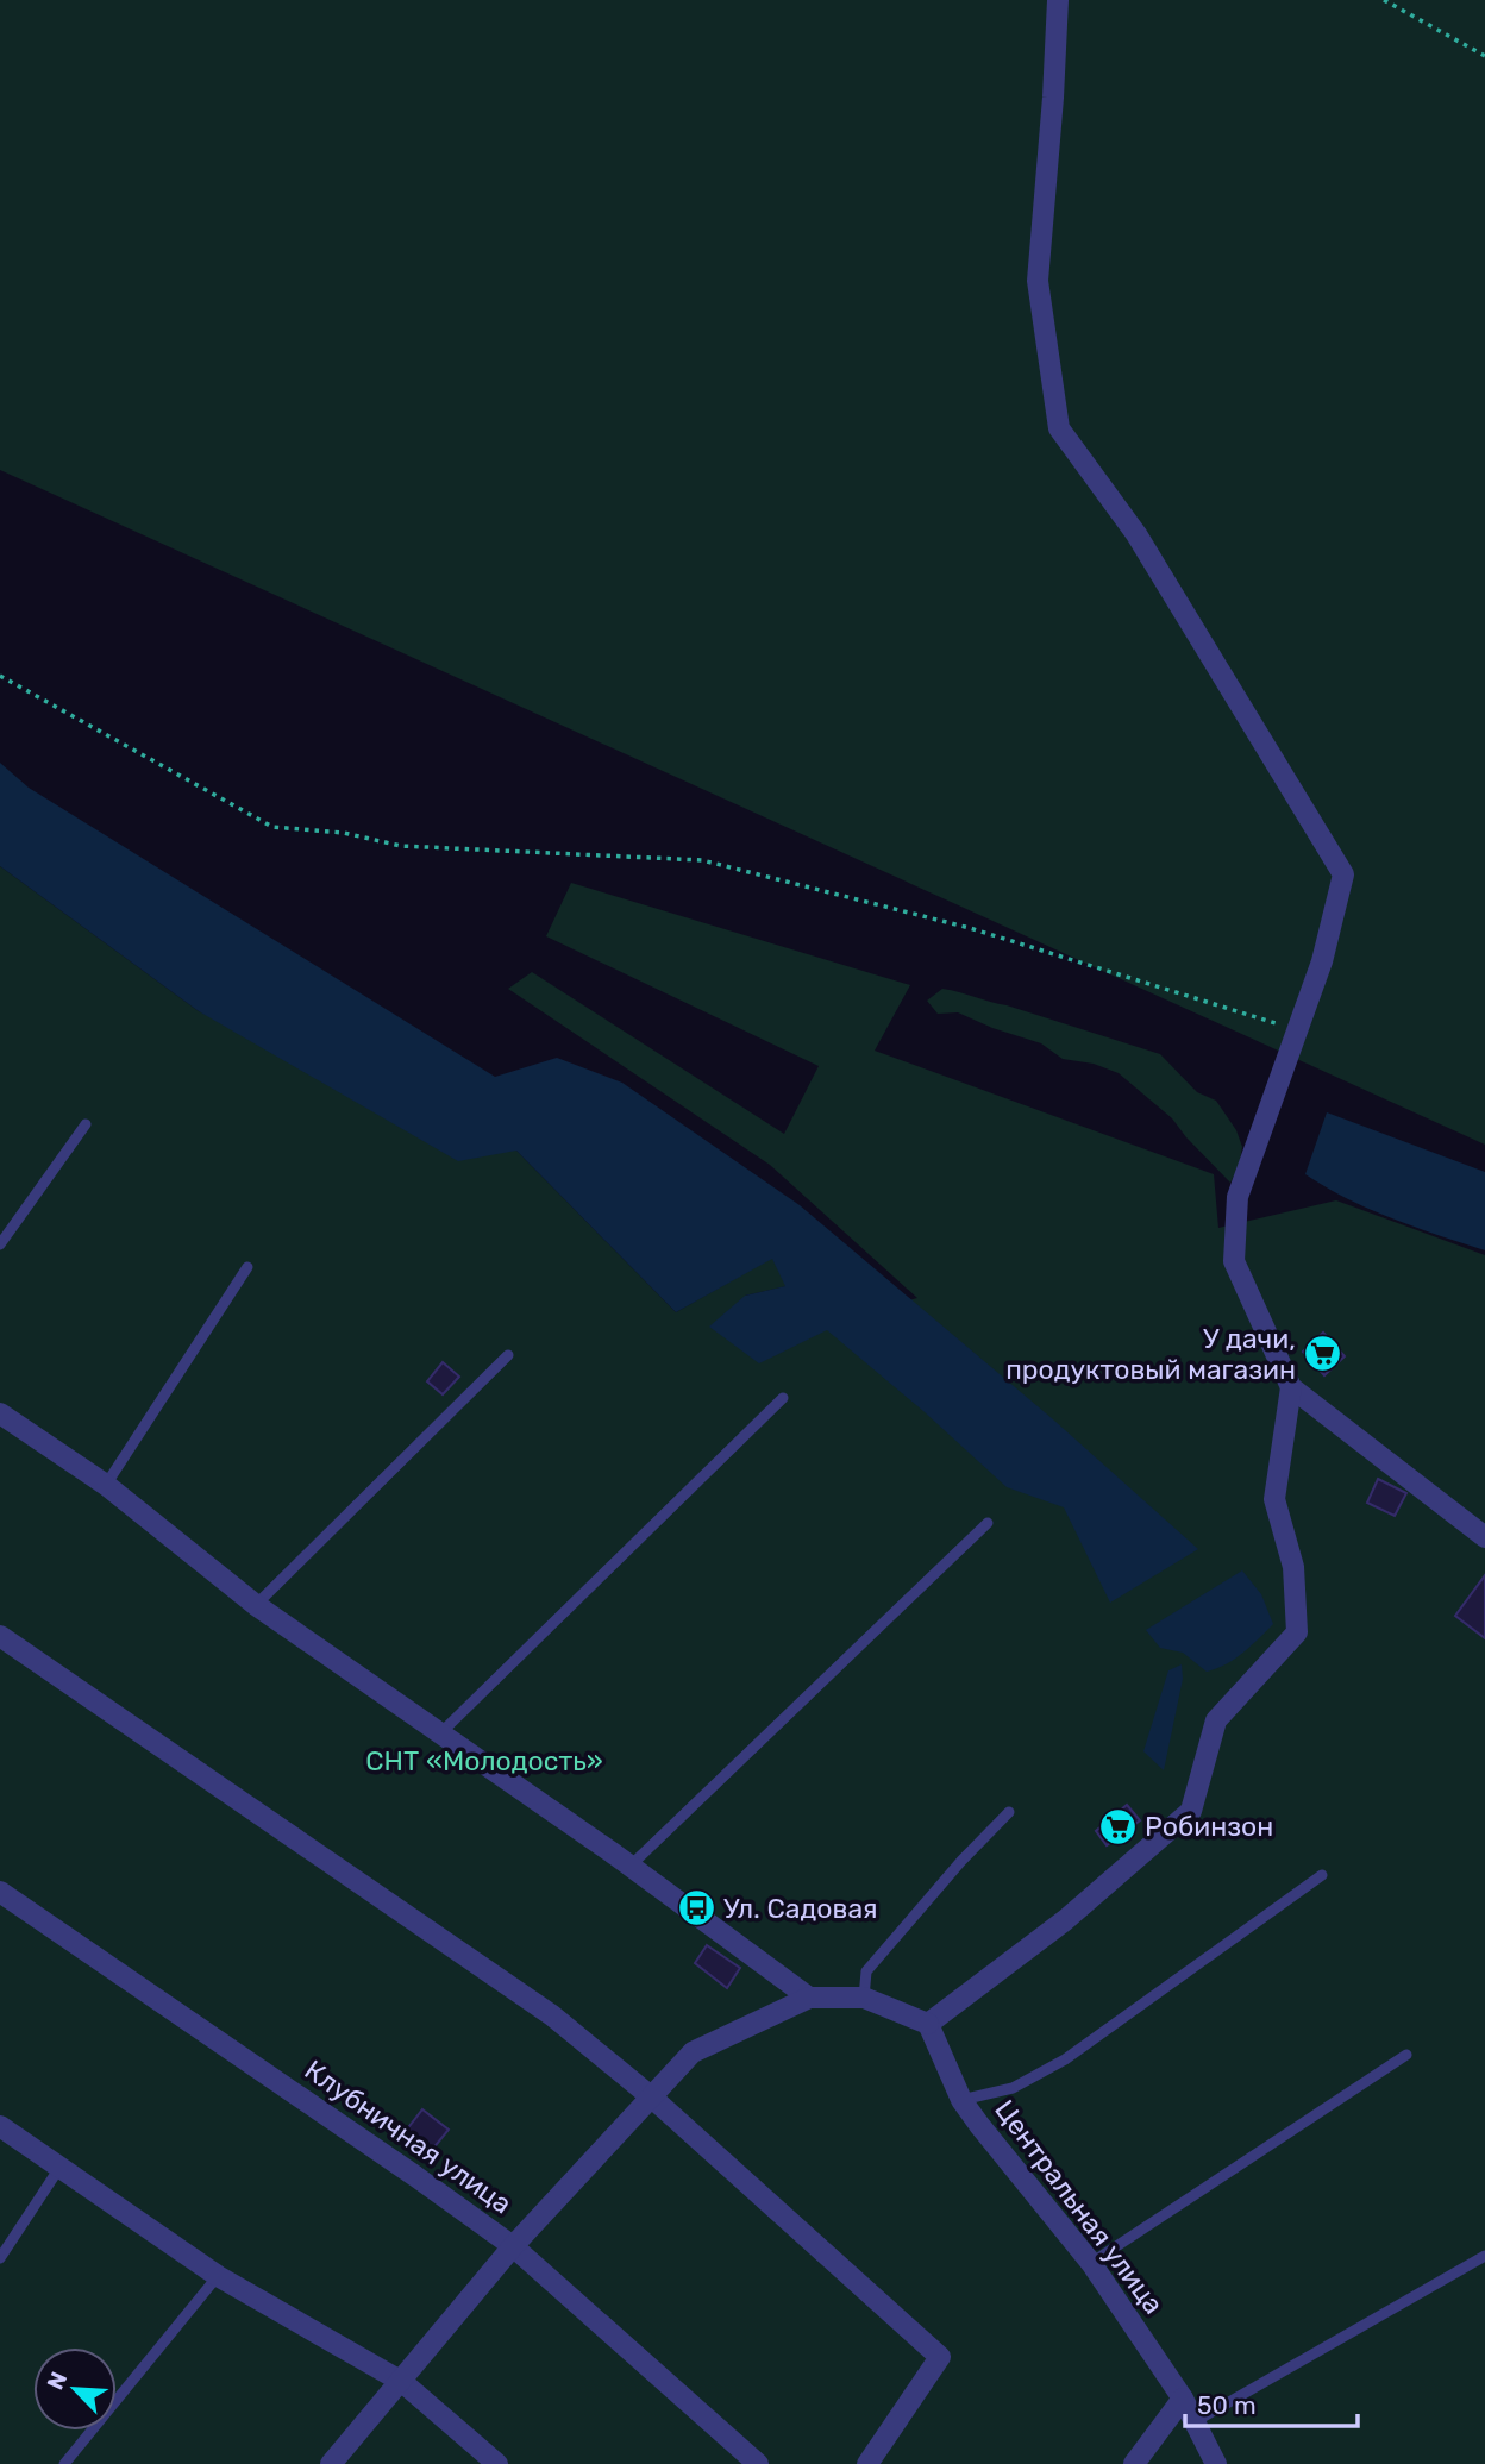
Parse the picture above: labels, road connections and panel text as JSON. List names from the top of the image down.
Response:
{
  "streets": {
    "street": ["Клубничная улица", "Центральная улица"]
  },
  "parks": ["СНТ «Молодость»"],
  "places": {
    "supermarket": ["У дачи, продуктовый магазин", "Робинзон"],
    "bus stop": ["Ул. Садовая"]
  },
  "scale_bar": "50 m",
  "north": "top left"
}
